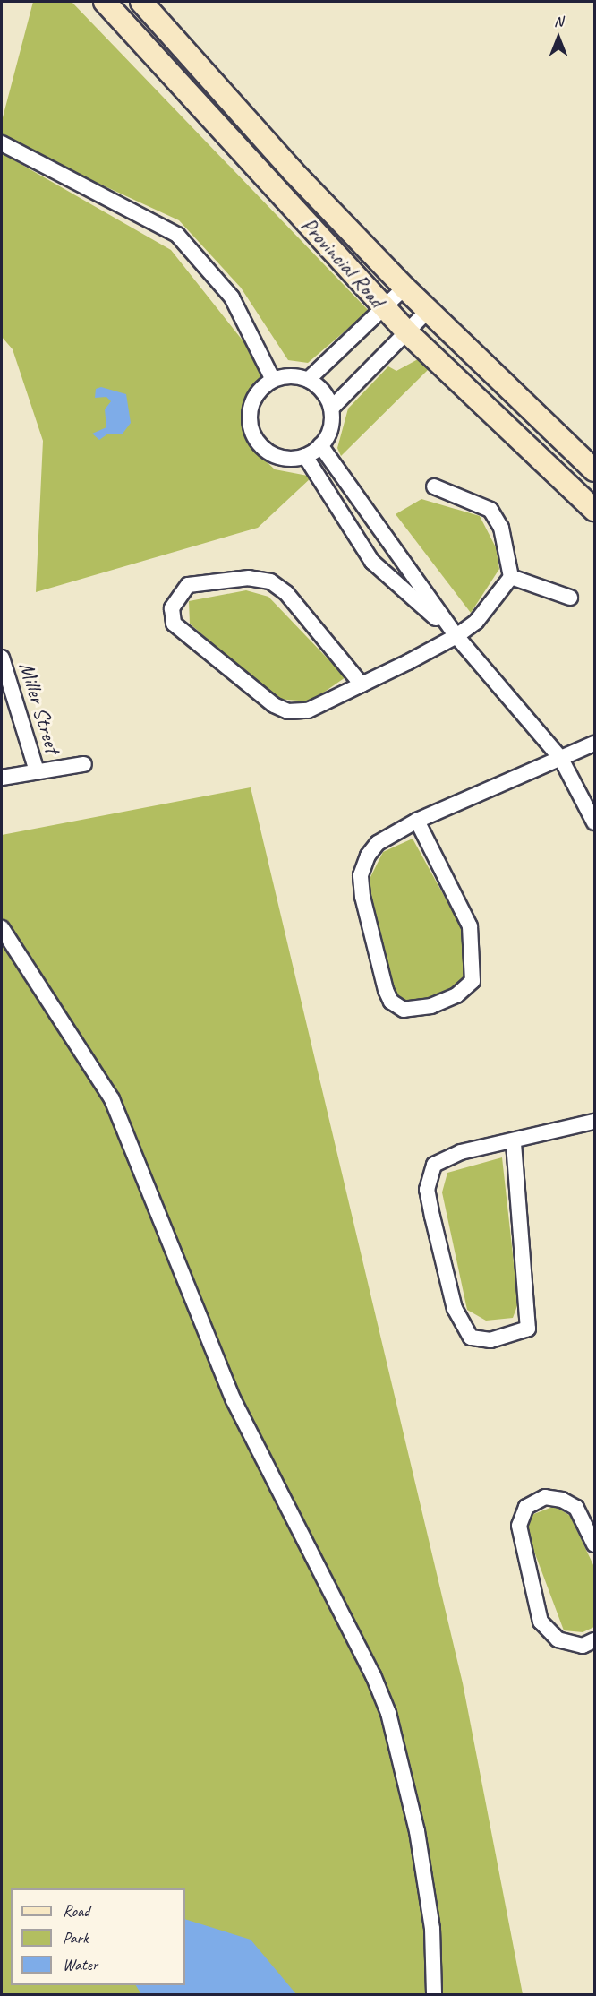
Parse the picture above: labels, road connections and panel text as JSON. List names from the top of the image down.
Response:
{
  "streets": {
    "street": ["Provincial Road", "Miller Street"]
  },
  "legend": ["Road", "Park", "Water"],
  "north": "top"
}
